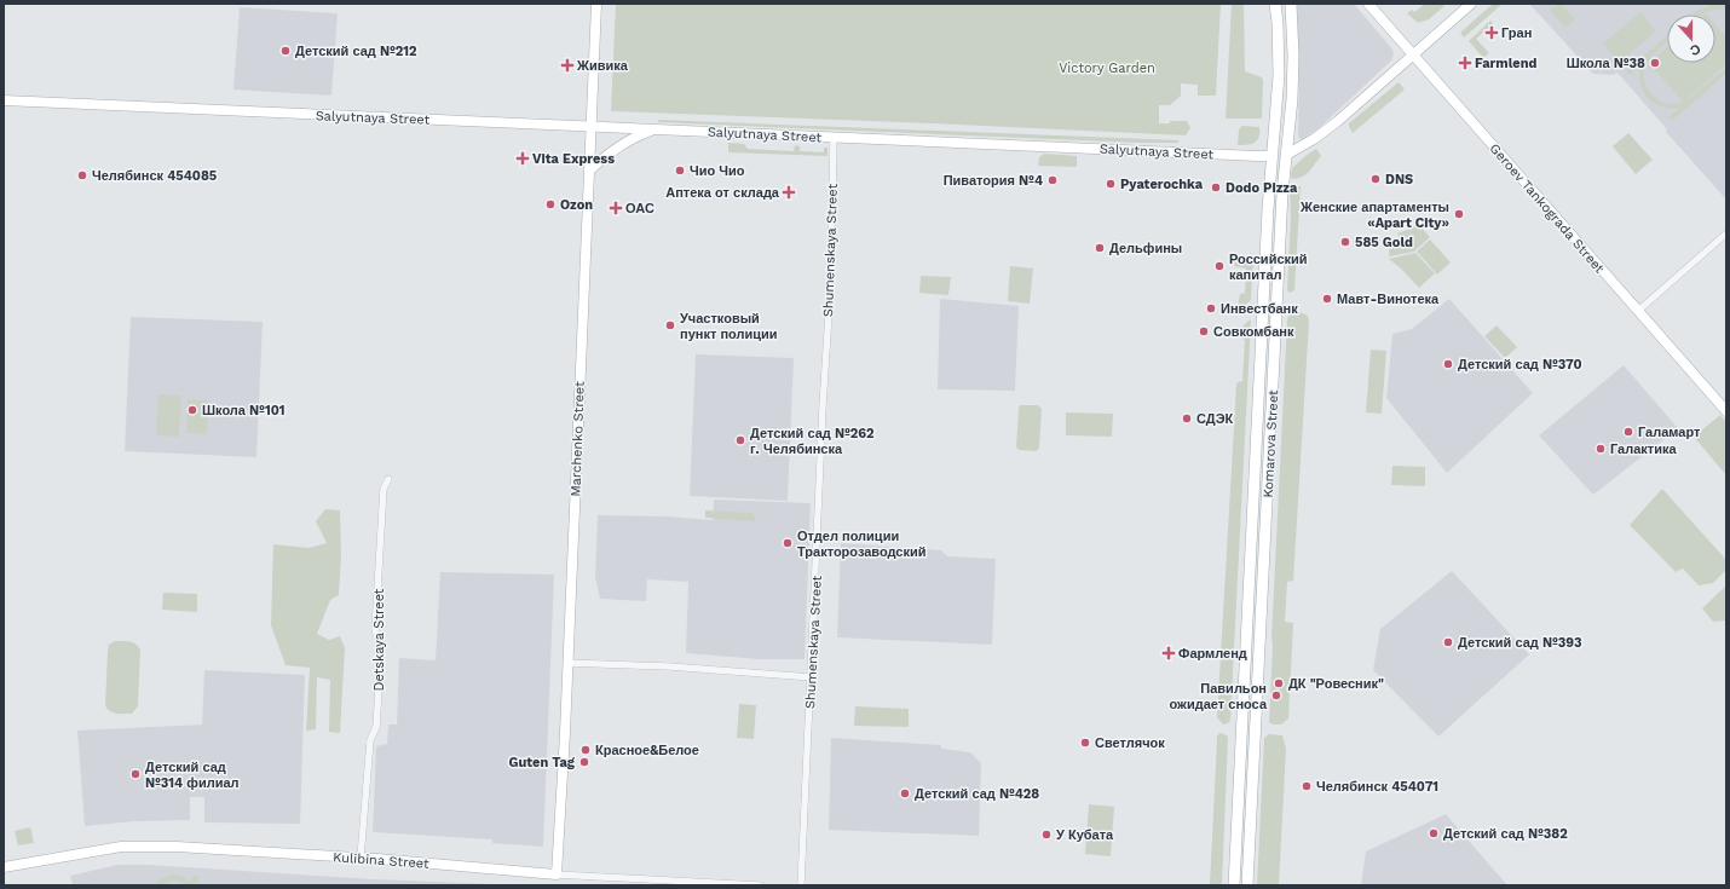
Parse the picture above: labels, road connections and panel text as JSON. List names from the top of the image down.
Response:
{
  "streets": {
    "main road": ["Salyutnaya Street", "Komarova Street"],
    "street": [
      "Geroev Tankograda Street",
      "Shumenskaya Street",
      "Marchenko Street",
      "Detskaya Street",
      "Kulibina Street"
    ]
  },
  "crossings": [
    ["Salyutnaya Street", "Geroev Tankograda Street"],
    ["Salyutnaya Street", "Shumenskaya Street"],
    ["Salyutnaya Street", "Marchenko Street"],
    ["Salyutnaya Street", "Komarova Street"],
    ["Marchenko Street", "Kulibina Street"],
    ["Detskaya Street", "Kulibina Street"]
  ],
  "parks": ["Victory Garden"],
  "places": {
    "health": [
      "Гран",
      "Farmlend",
      "Живика",
      "Vita Express",
      "Аптека от склада",
      "ОАС",
      "Фармленд"
    ],
    "other": [
      "Детский сад №212",
      "Школа №38",
      "Чио Чио",
      "Челябинск 454085",
      "DNS",
      "Пиватория №4",
      "Pyaterochka",
      "Dodo Pizza",
      "Ozon",
      "Женские апартаменты «Apart City»",
      "585 Gold",
      "Дельфины",
      "Российский капитал",
      "Мавт-Винотека",
      "Инвестбанк",
      "Участковый пункт полиции",
      "Совкомбанк",
      "Детский сад №370",
      "Школа №101",
      "СДЭК",
      "Галамарт",
      "Детский сад №262 г. Челябинска",
      "Галактика",
      "Отдел полиции Тракторозаводский",
      "Детский сад №393",
      "ДК \"Ровесник\"",
      "Павильон ожидает сноса",
      "Светлячок",
      "Красное&Белое",
      "Guten Tag",
      "Детский сад №314 филиал",
      "Челябинск 454071",
      "Детский сад №428",
      "Детский сад №382",
      "У Кубата"
    ]
  },
  "north": "bottom"
}
